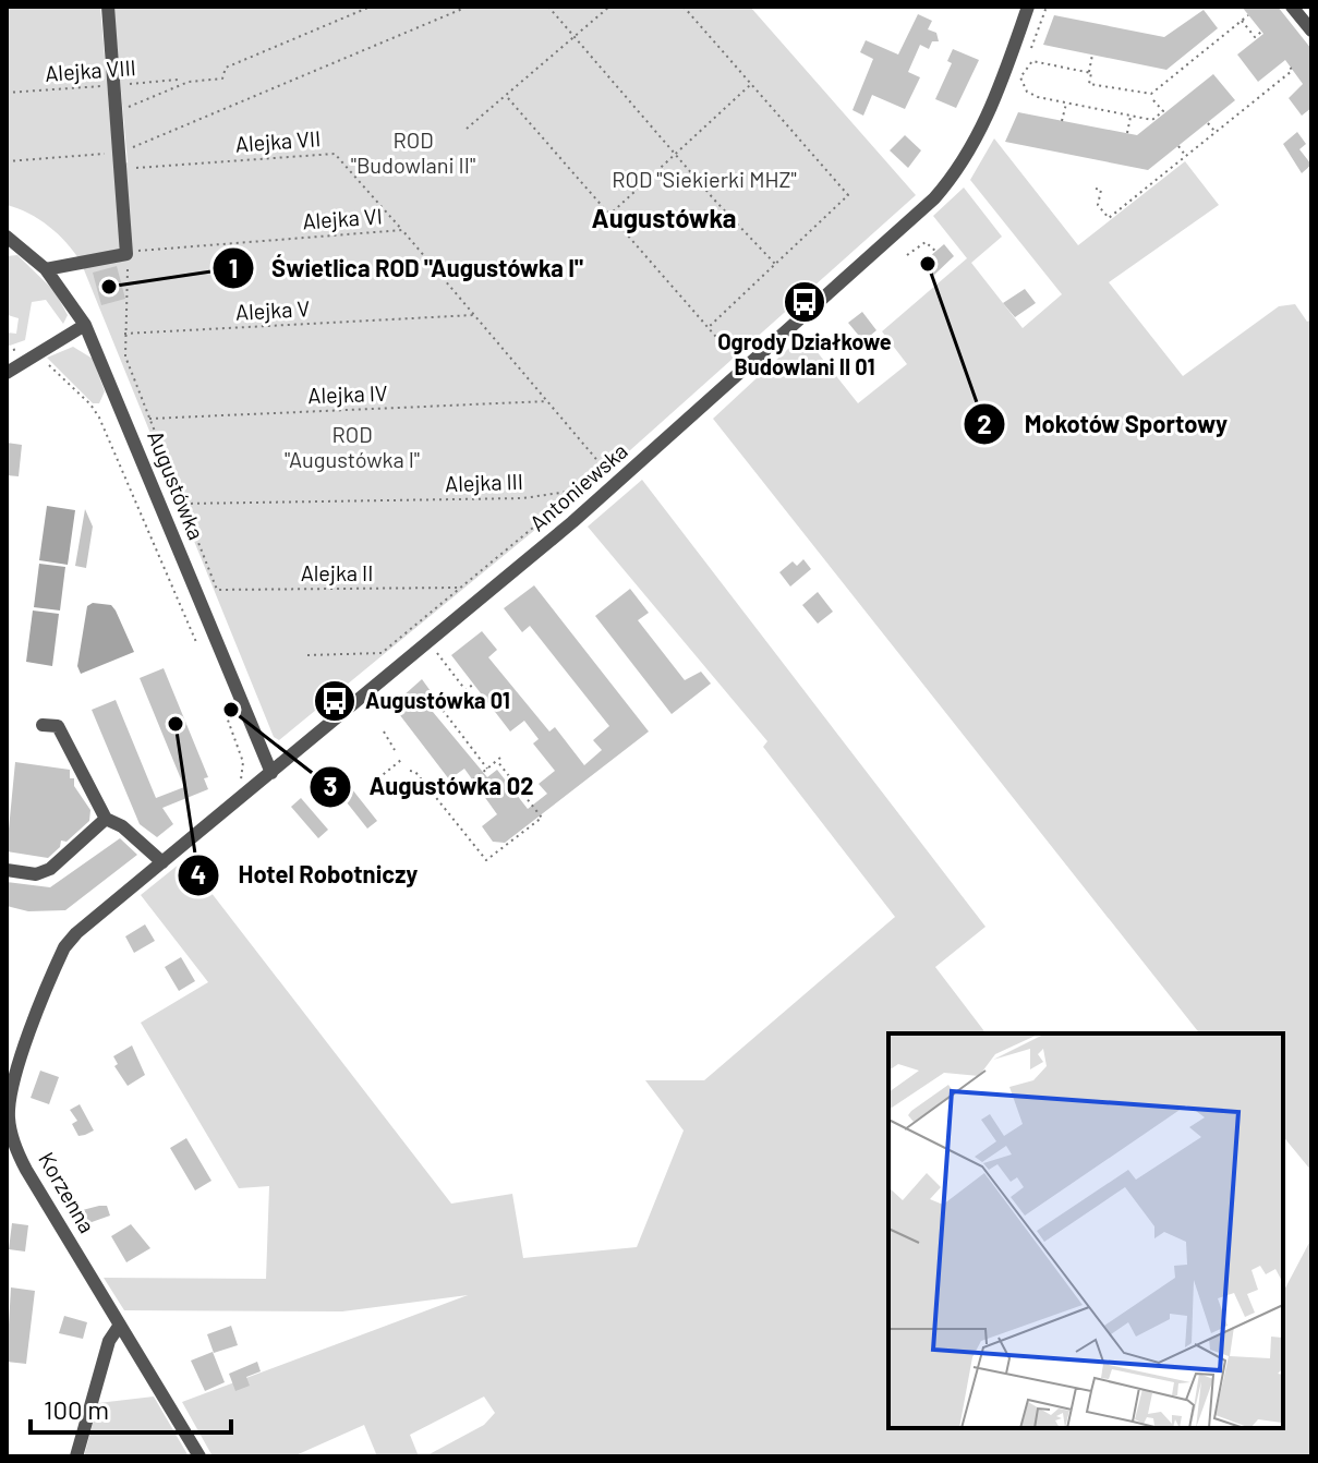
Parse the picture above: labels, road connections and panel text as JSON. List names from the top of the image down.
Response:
{
  "streets": {
    "street": ["Augustówka", "Antoniewska", "Korzenna"],
    "path": [
      "Alejka VIII",
      "Alejka VII",
      "Alejka VI",
      "Alejka V",
      "Alejka IV",
      "Alejka III",
      "Alejka II"
    ]
  },
  "crossings": [
    ["Alejka VII", "Alejka VI"],
    ["Alejka VI", "Alejka V"],
    ["Alejka VI", "Alejka IV"],
    ["Alejka III", "Alejka II"],
    ["Augustówka", "Antoniewska"],
    ["Antoniewska", "Korzenna"]
  ],
  "districts": ["Augustówka"],
  "parks": ["ROD \"Budowlani II\"", "ROD \"Siekierki MHZ\"", "ROD \"Augustówka I\""],
  "places": {
    "other": [
      "Mokotów Sportowy",
      "Świetlica ROD \"Augustówka I\"",
      "Augustówka 02",
      "Hotel Robotniczy"
    ],
    "bus stop": ["Ogrody Działkowe Budowlani II 01", "Augustówka 01"]
  },
  "scale_bar": "100 m"
}
